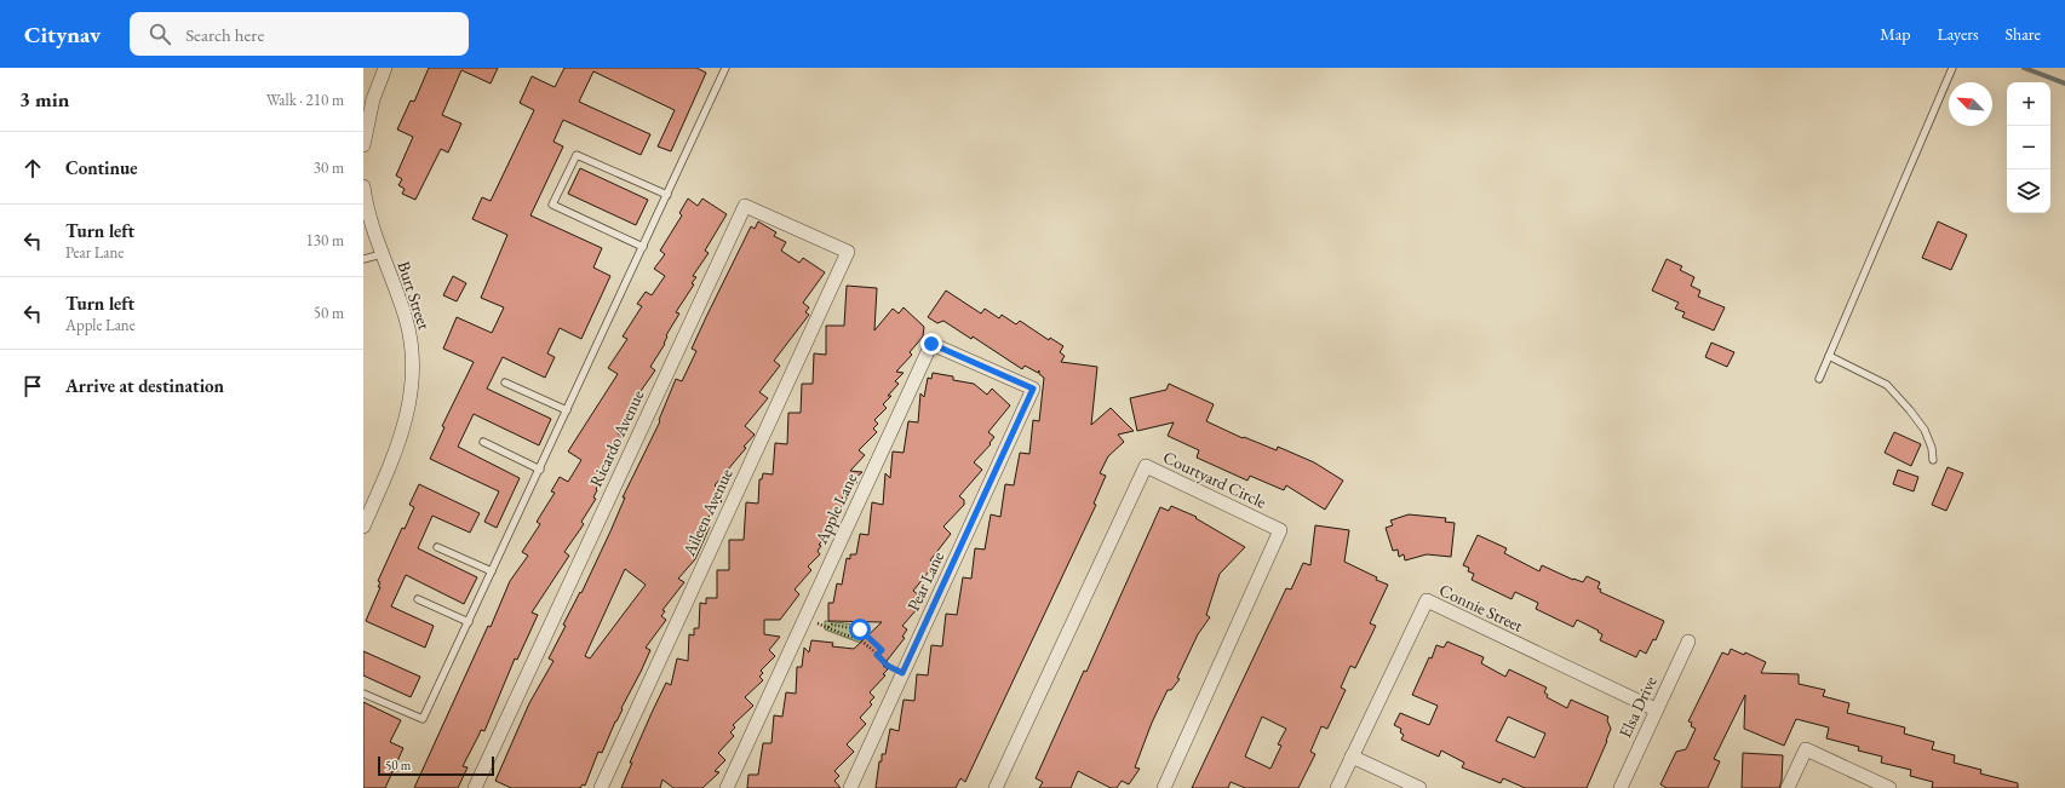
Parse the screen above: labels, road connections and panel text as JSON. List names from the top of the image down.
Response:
{
  "streets": {
    "street": [
      "Burt Street",
      "Ricardo Avenue",
      "Courtyard Circle",
      "Apple Lane",
      "Aileen Avenue",
      "Pear Lane",
      "Connie Street",
      "Elsa Drive"
    ]
  },
  "crossings": [
    ["Ricardo Avenue", "Aileen Avenue"],
    ["Apple Lane", "Pear Lane"],
    ["Connie Street", "Elsa Drive"]
  ],
  "scale_bar": "50 m",
  "north": "top left",
  "page": {
    "header": "Citynav",
    "search": "Search here",
    "nav": ["Map", "Layers", "Share"],
    "heading": ["3 min", "Walk · 210 m"],
    "map_buttons": ["+", "−"],
    "list": [
      ["Continue", "30 m"],
      ["Turn left", "Pear Lane", "130 m"],
      ["Turn left", "Apple Lane", "50 m"],
      "Arrive at destination"
    ],
    "scale": "50 m"
  }
}
